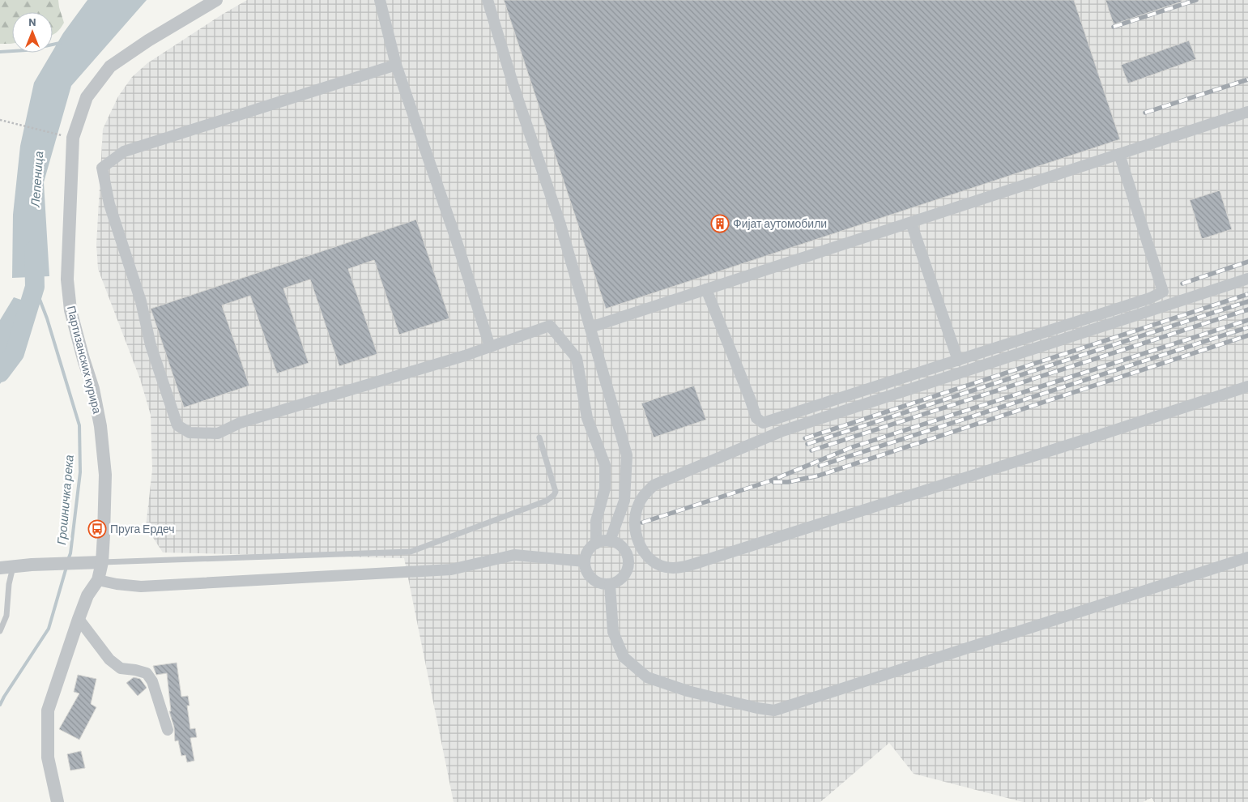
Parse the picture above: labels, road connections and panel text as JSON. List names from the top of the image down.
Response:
{
  "streets": {
    "street": ["Партизанских курира"]
  },
  "water": ["Лепеница", "Грошничка река"],
  "places": {
    "building": ["Фијат аутомобили"],
    "bus stop": ["Пруга Ердеч"]
  },
  "north": "top"
}
